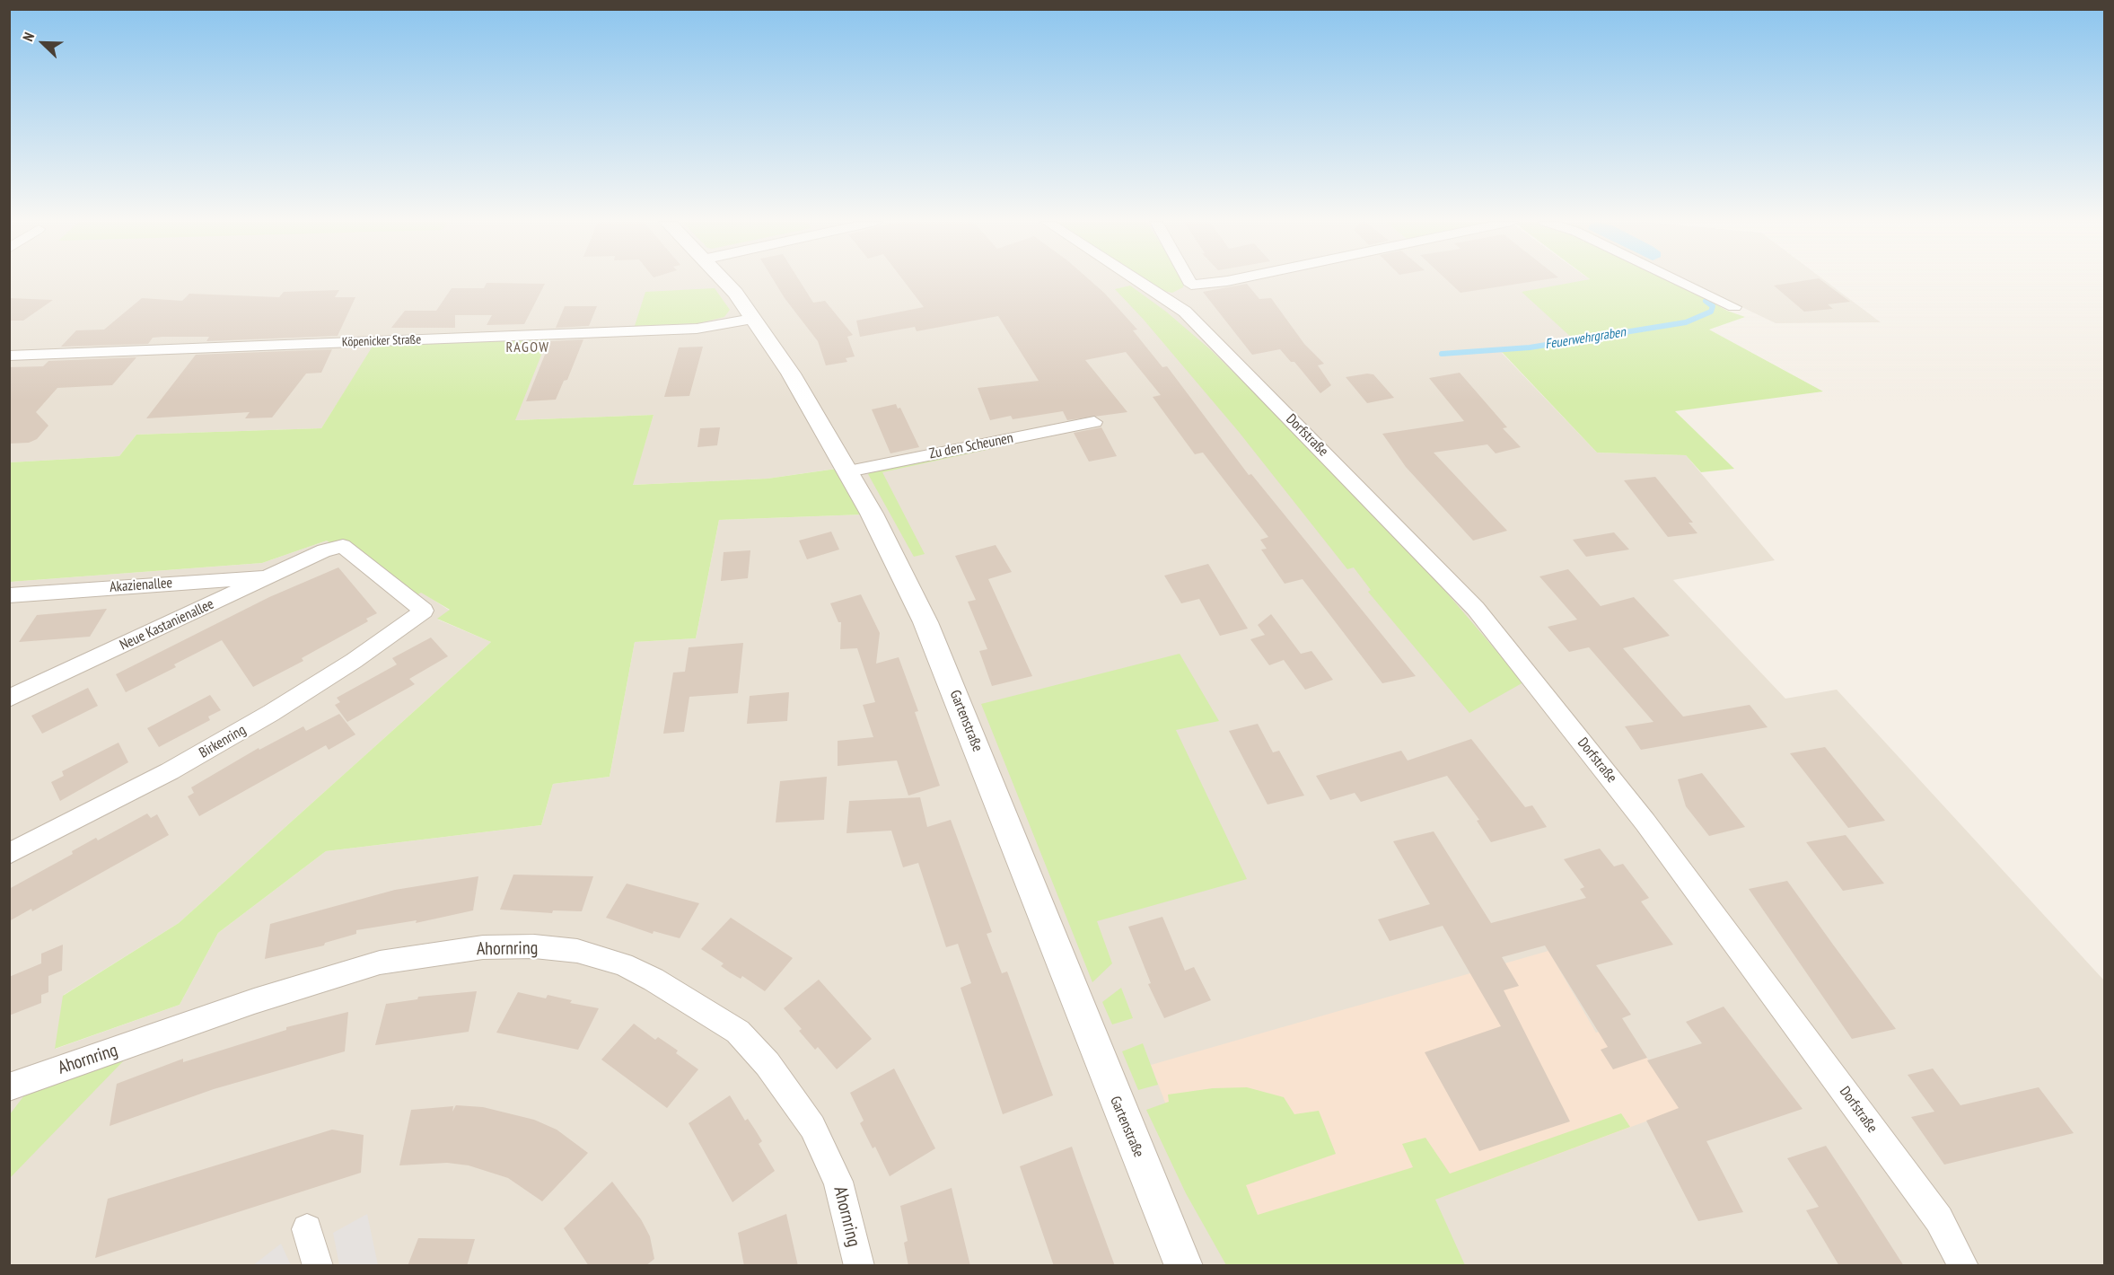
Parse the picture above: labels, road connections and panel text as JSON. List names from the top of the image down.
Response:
{
  "streets": {
    "street": [
      "Köpenicker Straße",
      "Dorfstraße",
      "Zu den Scheunen",
      "Akazienallee",
      "Neue Kastanienallee",
      "Gartenstraße",
      "Birkenring",
      "Ahornring"
    ]
  },
  "crossings": [
    ["Köpenicker Straße", "Gartenstraße"],
    ["Zu den Scheunen", "Gartenstraße"],
    ["Akazienallee", "Neue Kastanienallee"],
    ["Neue Kastanienallee", "Birkenring"]
  ],
  "districts": ["RAGOW"],
  "water": ["Feuerwehrgraben"],
  "north": "top left"
}
